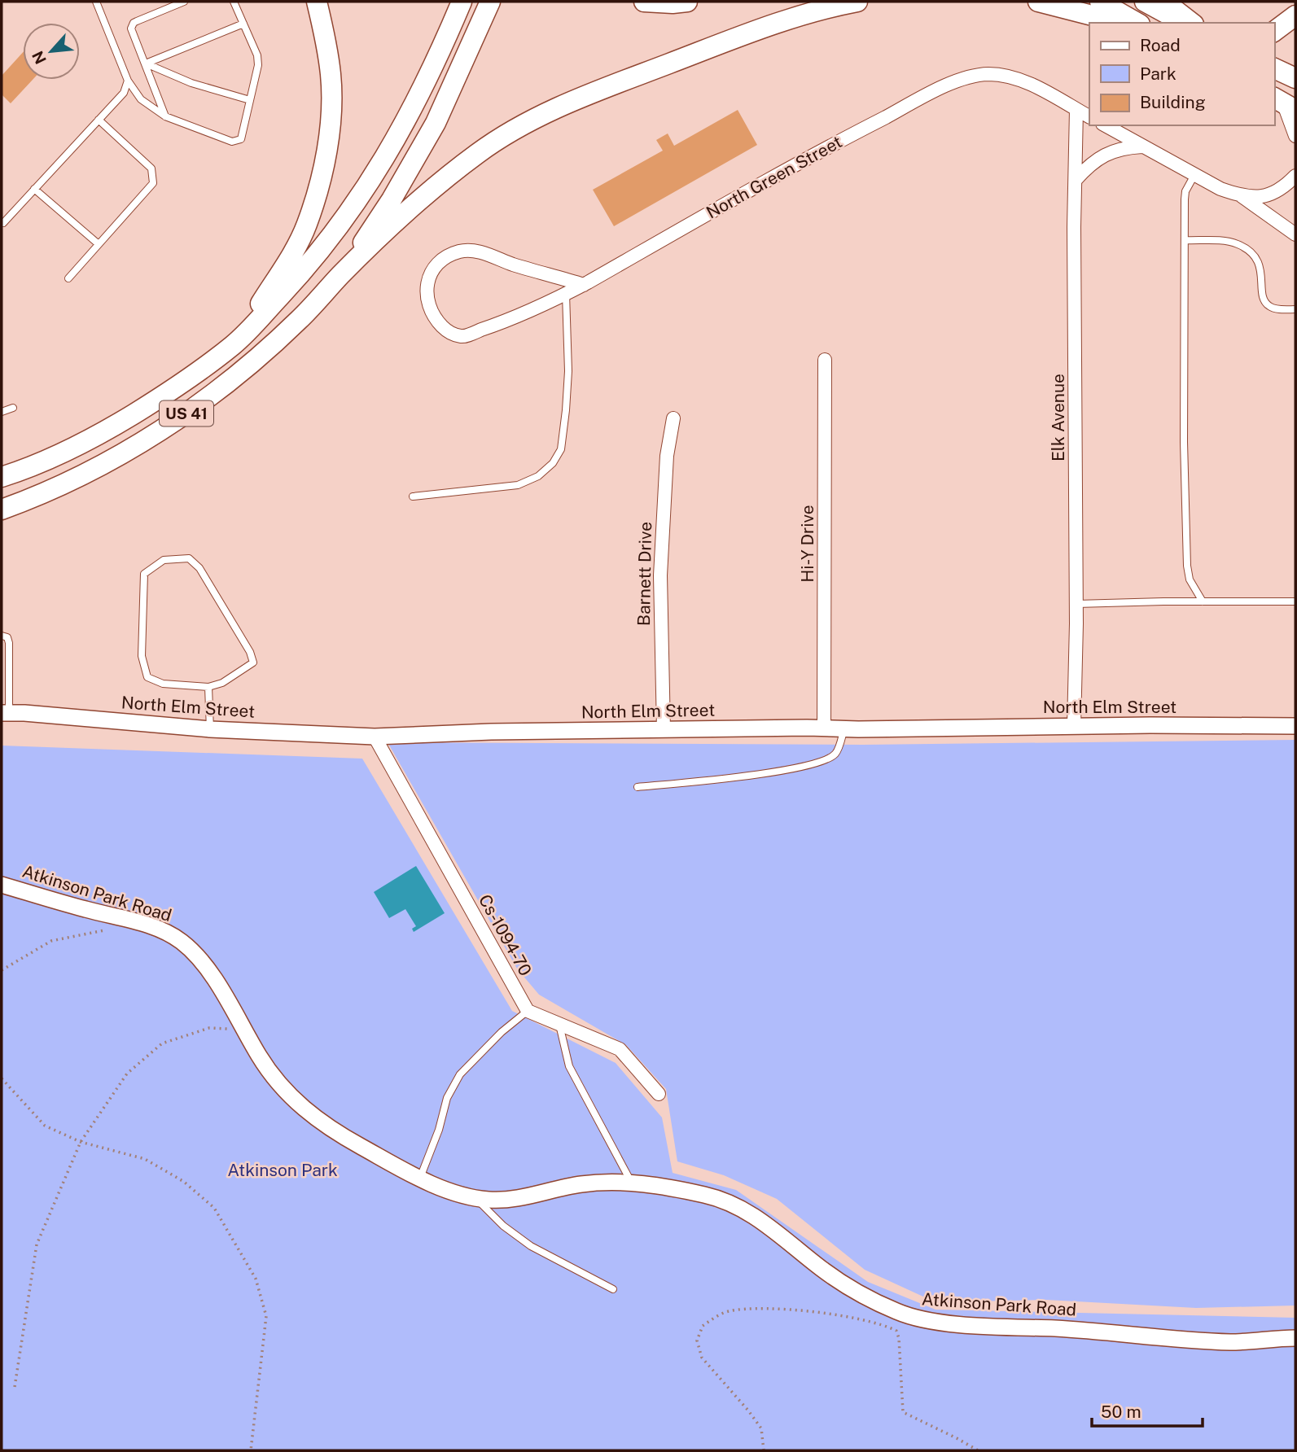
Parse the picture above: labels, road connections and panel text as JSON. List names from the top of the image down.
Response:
{
  "streets": {
    "main road": ["US 41"],
    "street": [
      "North Green Street",
      "Elk Avenue",
      "Hi-Y Drive",
      "Barnett Drive",
      "North Elm Street",
      "Atkinson Park Road",
      "Cs-1094-70"
    ]
  },
  "crossings": [
    ["North Green Street", "Elk Avenue"],
    ["Elk Avenue", "North Elm Street"],
    ["Hi-Y Drive", "North Elm Street"],
    ["Barnett Drive", "North Elm Street"],
    ["North Elm Street", "Cs-1094-70"]
  ],
  "parks": ["Atkinson Park"],
  "legend": ["Road", "Park", "Building"],
  "scale_bar": "50 m",
  "north": "bottom left"
}
